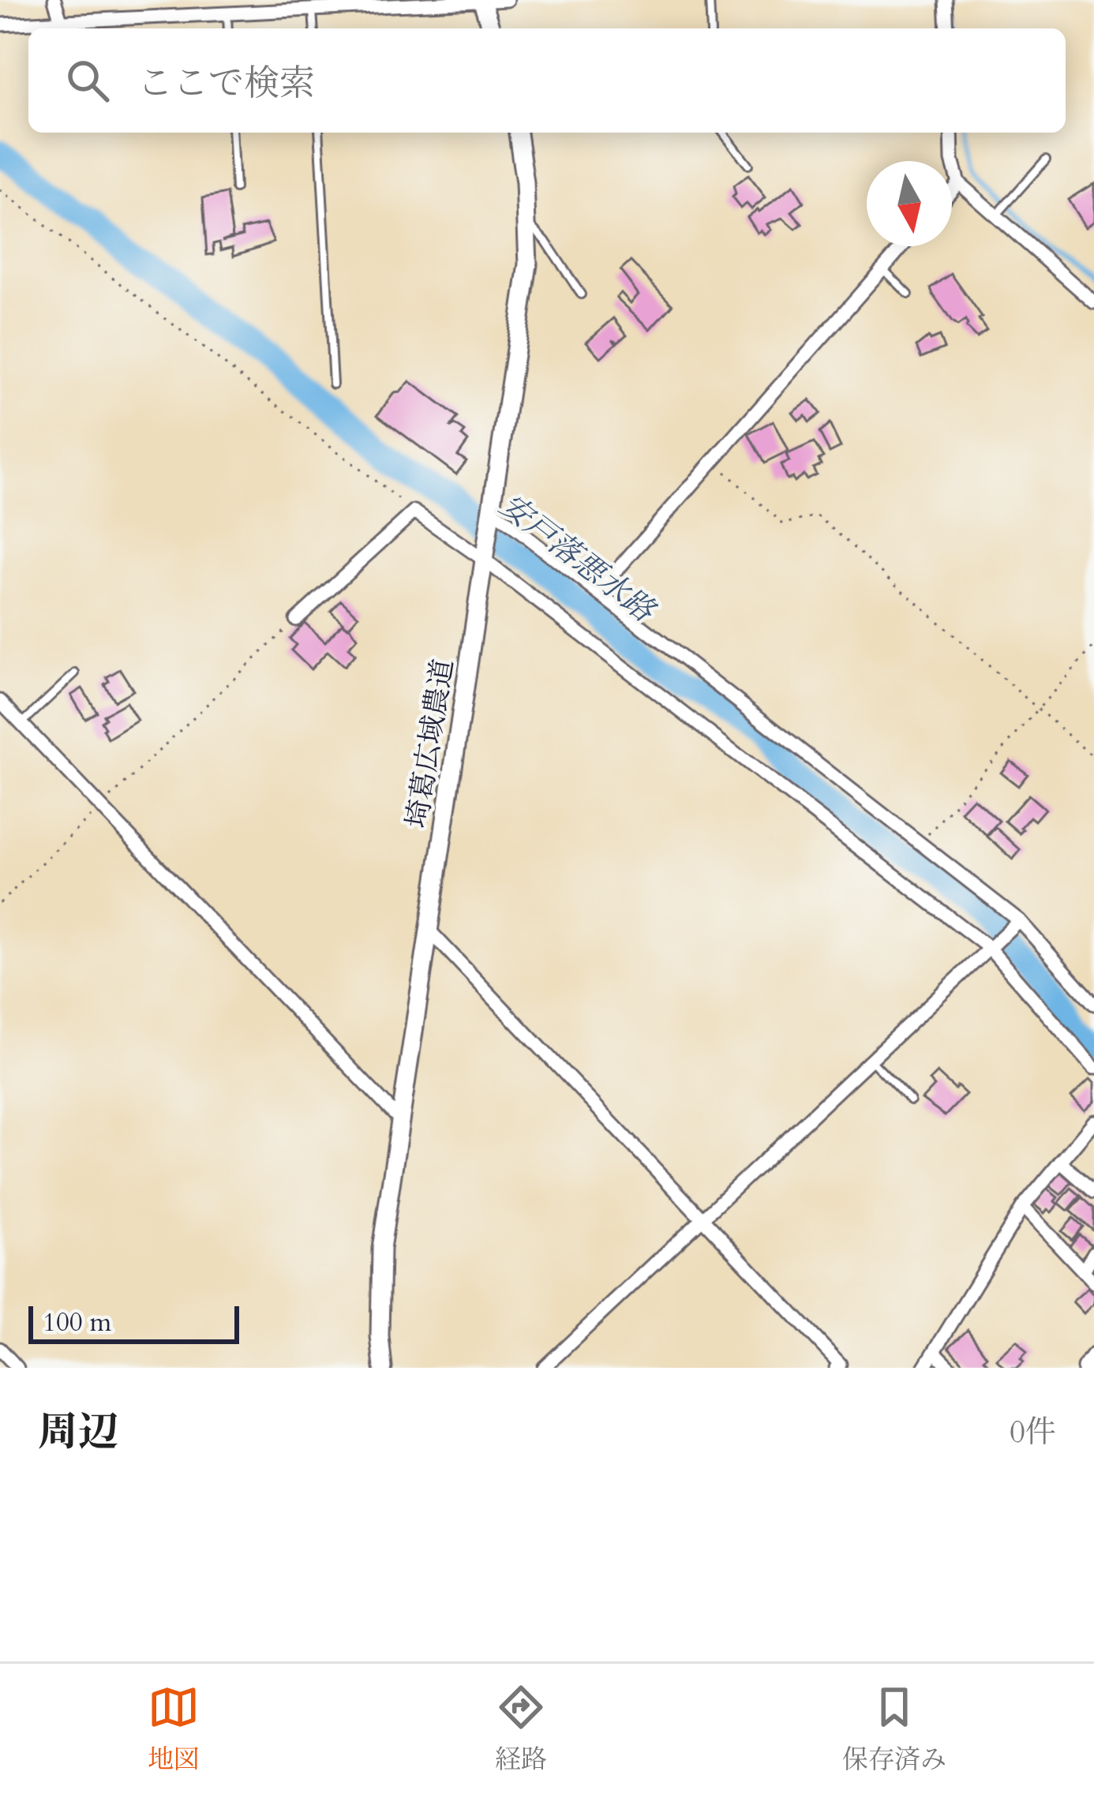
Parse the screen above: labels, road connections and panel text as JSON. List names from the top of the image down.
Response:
{
  "streets": {
    "street": ["埼葛広域農道"]
  },
  "water": ["安戸落悪水路"],
  "scale_bar": "100 m",
  "north": "bottom",
  "page": {
    "search": "ここで検索",
    "scale": "100 m",
    "heading": ["周辺", "0件"],
    "nav": ["地図", "経路", "保存済み"]
  }
}
